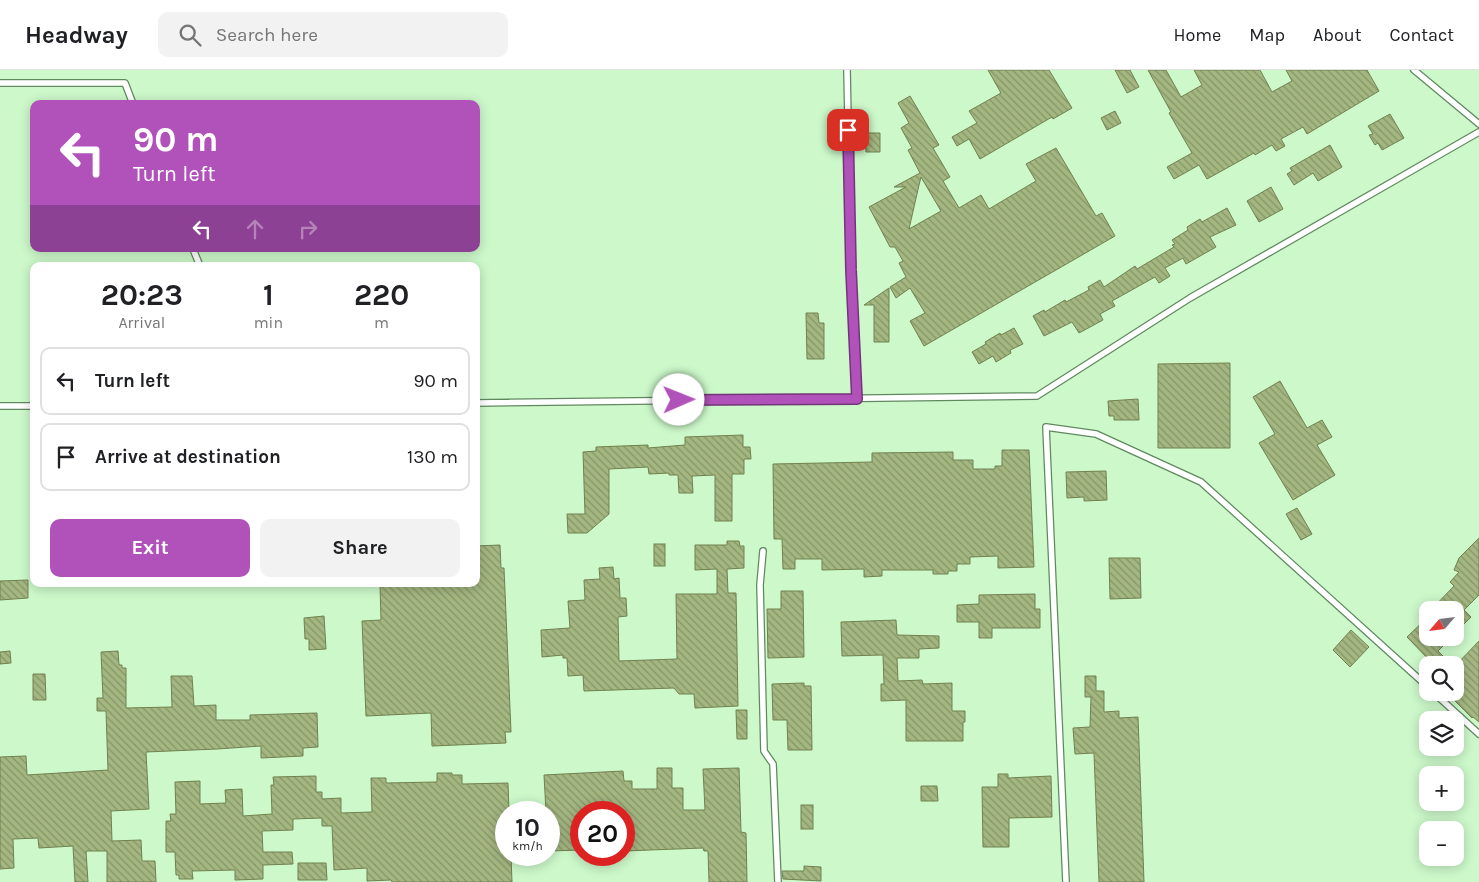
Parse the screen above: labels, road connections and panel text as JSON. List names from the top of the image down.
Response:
{
  "north": "bottom left",
  "page": {
    "header": "Headway",
    "search": "Search here",
    "nav": [
      "Home",
      "Map",
      "About",
      "Contact"
    ],
    "turn": ["90 m", "Turn left"],
    "eta": [
      "20:23",
      "Arrival",
      "1",
      "min",
      "220",
      "m"
    ],
    "list": [
      {
        "name": "Turn left",
        "value": "90 m"
      },
      {
        "name": "Arrive at destination",
        "value": "130 m"
      }
    ],
    "buttons": ["Exit", "Share"],
    "map_buttons": ["+", "−"],
    "speed": "10 km/h",
    "limit": "20"
  }
}
